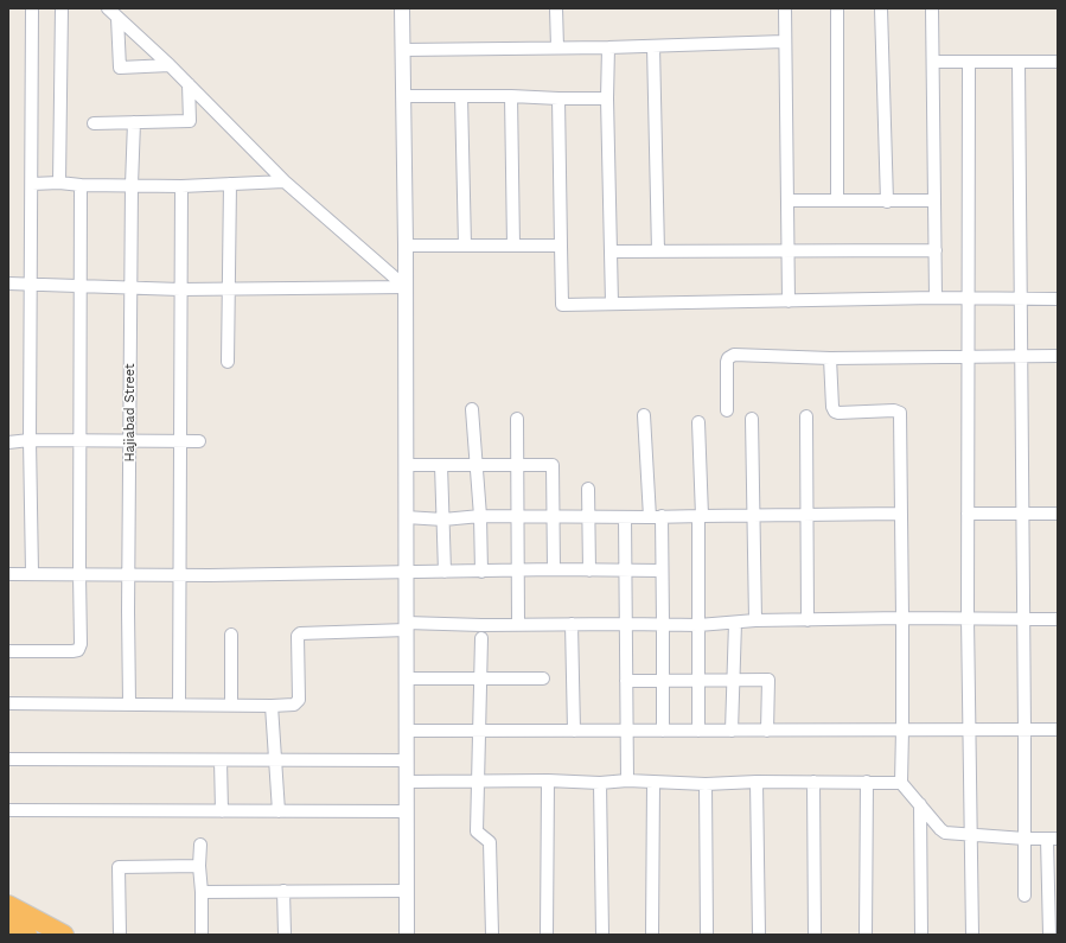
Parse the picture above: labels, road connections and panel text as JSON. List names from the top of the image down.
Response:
{
  "streets": {
    "street": ["Hajiabad Street"]
  }
}
